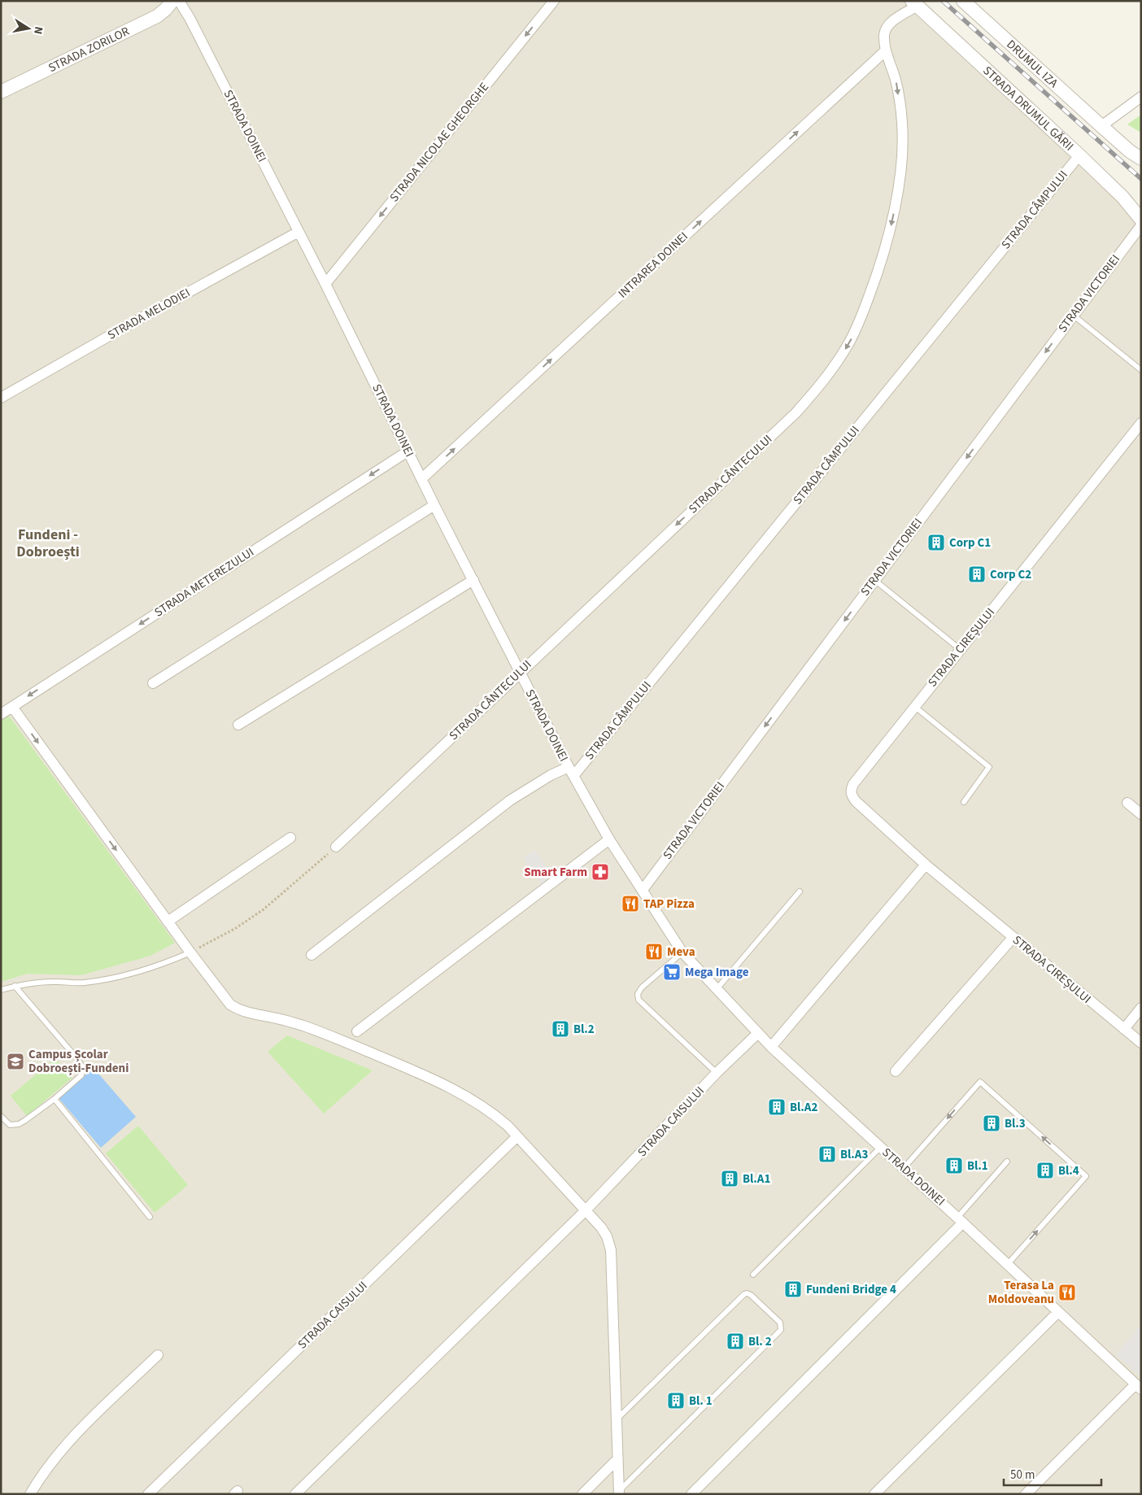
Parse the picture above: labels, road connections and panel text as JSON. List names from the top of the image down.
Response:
{
  "streets": {
    "street": [
      "STRADA ZORILOR",
      "DRUMUL IZA",
      "STRADA DRUMUL GĂRII",
      "STRADA DOINEI",
      "STRADA NICOLAE GHEORGHE",
      "STRADA CÂMPULUI",
      "INTRAREA DOINEI",
      "STRADA VICTORIEI",
      "STRADA MELODIEI",
      "STRADA CÂNTECULUI",
      "STRADA METEREZULUI",
      "STRADA CIREȘULUI",
      "STRADA CAISULUI"
    ]
  },
  "crossings": [
    ["STRADA DRUMUL GĂRII", "STRADA CÂMPULUI"],
    ["STRADA DRUMUL GĂRII", "STRADA CÂNTECULUI"],
    ["STRADA DOINEI", "STRADA NICOLAE GHEORGHE"],
    ["STRADA DOINEI", "STRADA CÂMPULUI"],
    ["STRADA DOINEI", "INTRAREA DOINEI"],
    ["STRADA DOINEI", "STRADA VICTORIEI"],
    ["STRADA DOINEI", "STRADA MELODIEI"],
    ["STRADA DOINEI", "STRADA CÂNTECULUI"],
    ["STRADA DOINEI", "STRADA METEREZULUI"],
    ["STRADA DOINEI", "STRADA CAISULUI"],
    ["INTRAREA DOINEI", "STRADA CÂNTECULUI"]
  ],
  "one_way": [
    "STRADA NICOLAE GHEORGHE",
    "INTRAREA DOINEI",
    "STRADA VICTORIEI",
    "STRADA CÂNTECULUI"
  ],
  "districts": ["Fundeni - Dobroești"],
  "places": {
    "building": [
      "Corp C1",
      "Corp C2",
      "Bl.2",
      "Bl.A2",
      "Bl.3",
      "Bl.A3",
      "Bl.1",
      "Bl.4",
      "Bl.A1",
      "Fundeni Bridge 4",
      "Bl. 2",
      "Bl. 1"
    ],
    "pharmacy": ["Smart Farm"],
    "restaurant": ["TAP Pizza", "Meva", "Terasa La Moldoveanu"],
    "supermarket": ["Mega Image"],
    "school or university": ["Campus Școlar Dobroești-Fundeni"]
  },
  "scale_bar": "50 m",
  "north": "right"
}
